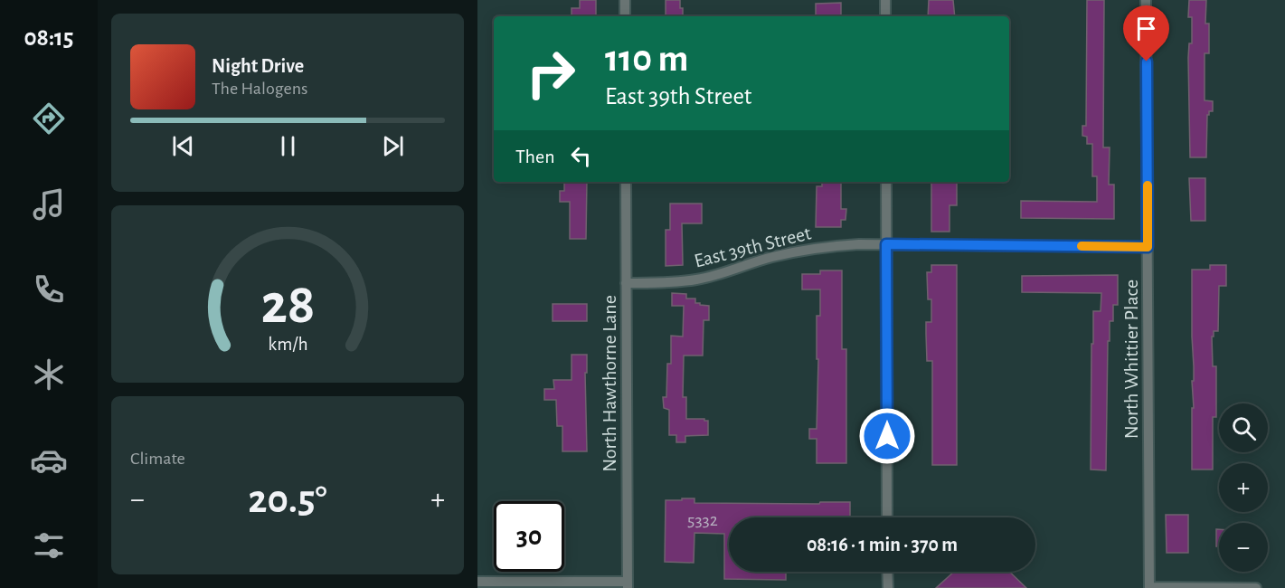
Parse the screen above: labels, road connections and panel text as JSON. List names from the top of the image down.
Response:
{
  "streets": {
    "street": ["East 39th Street", "North Whittier Place", "North Hawthorne Lane"]
  },
  "crossings": [
    ["East 39th Street", "North Whittier Place"],
    ["East 39th Street", "North Hawthorne Lane"]
  ],
  "house_numbers": ["5332"],
  "page": {
    "tabs": "08:15",
    "turn": ["110 m", "East 39th Street"],
    "song": ["Night Drive", "The Halogens"],
    "then": "Then",
    "tile": "Climate",
    "map_buttons": ["+", "−"],
    "heat": ["−", "20.5°", "+"],
    "limit": "30",
    "trip": "08:16 · 1 min · 370 m",
    "gauge": ["28", "km/h"]
  }
}
